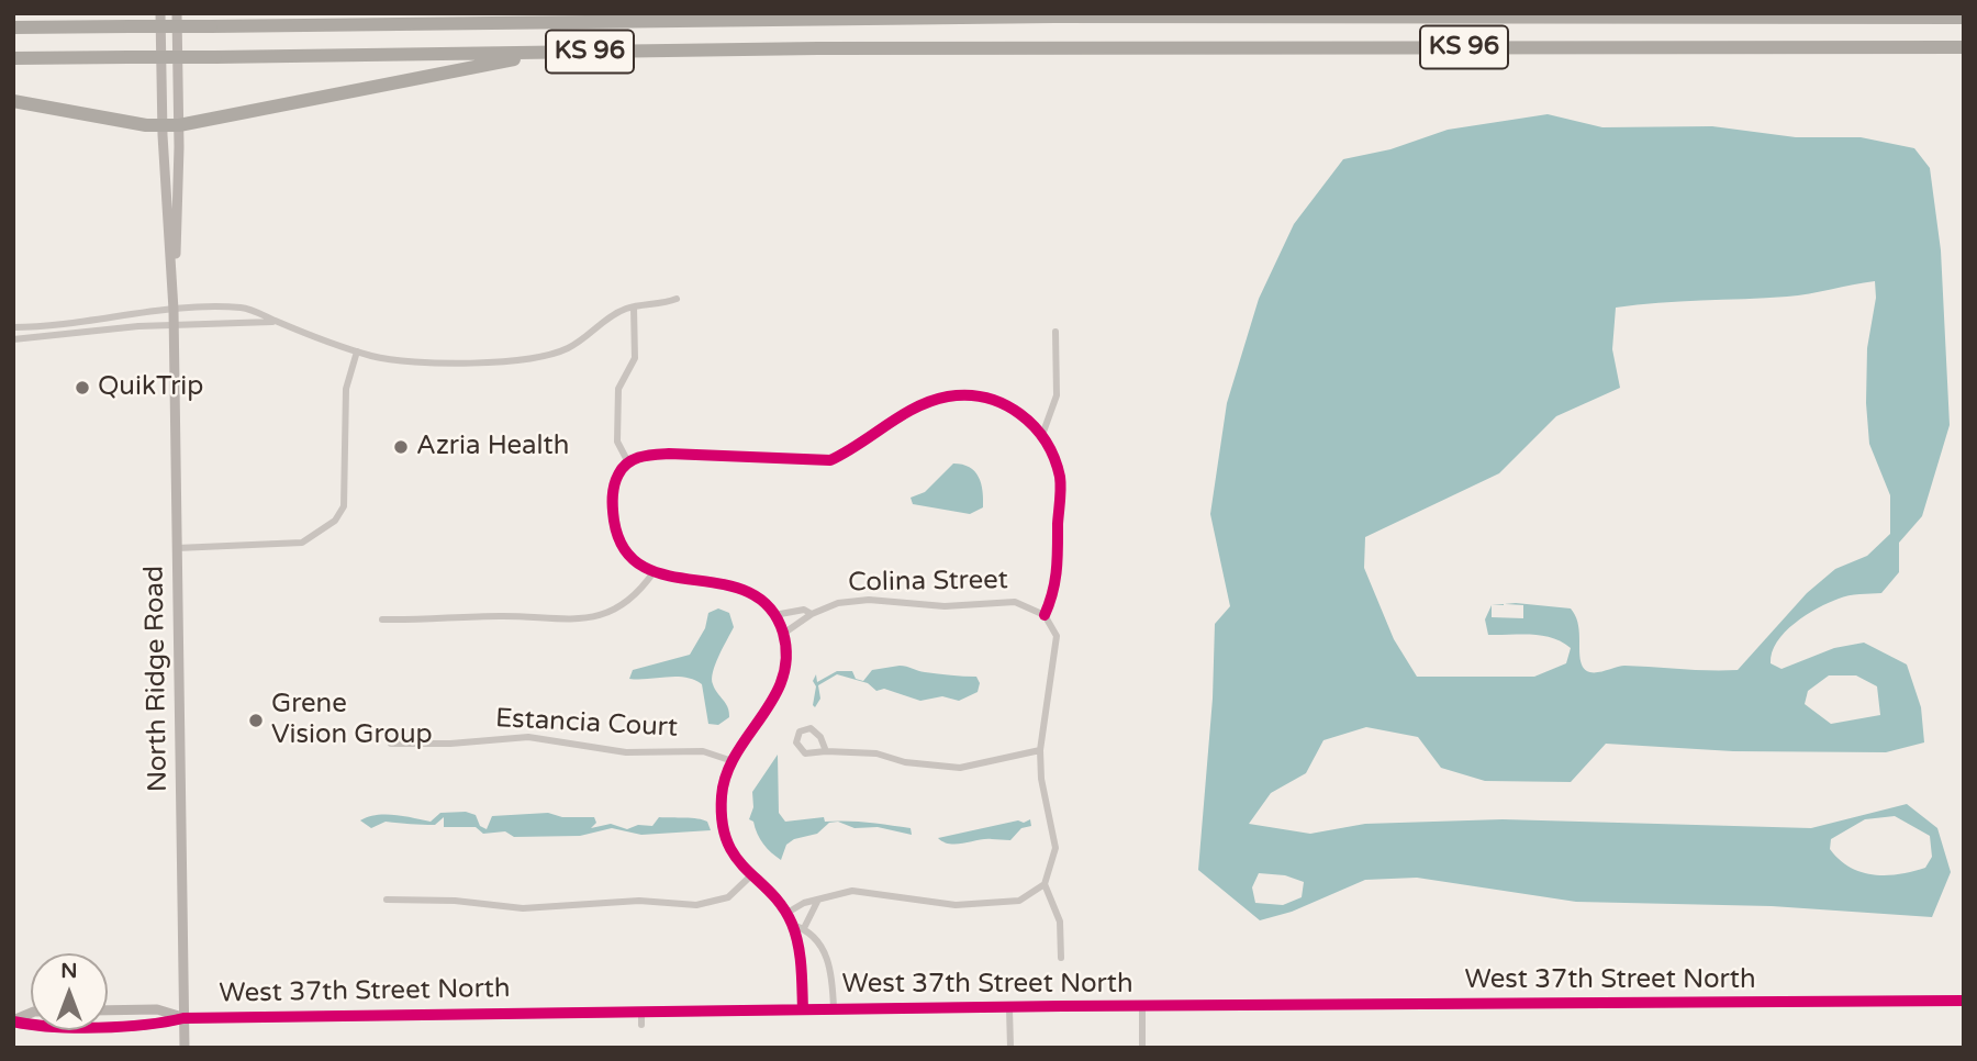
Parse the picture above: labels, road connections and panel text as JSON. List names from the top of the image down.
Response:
{
  "streets": {
    "highway": ["KS 96"],
    "street": [
      "Colina Street",
      "North Ridge Road",
      "Estancia Court",
      "West 37th Street North"
    ]
  },
  "crossings": [
    ["North Ridge Road", "West 37th Street North"]
  ],
  "places": ["QuikTrip", "Azria Health", "Grene Vision Group"],
  "north": "top"
}
